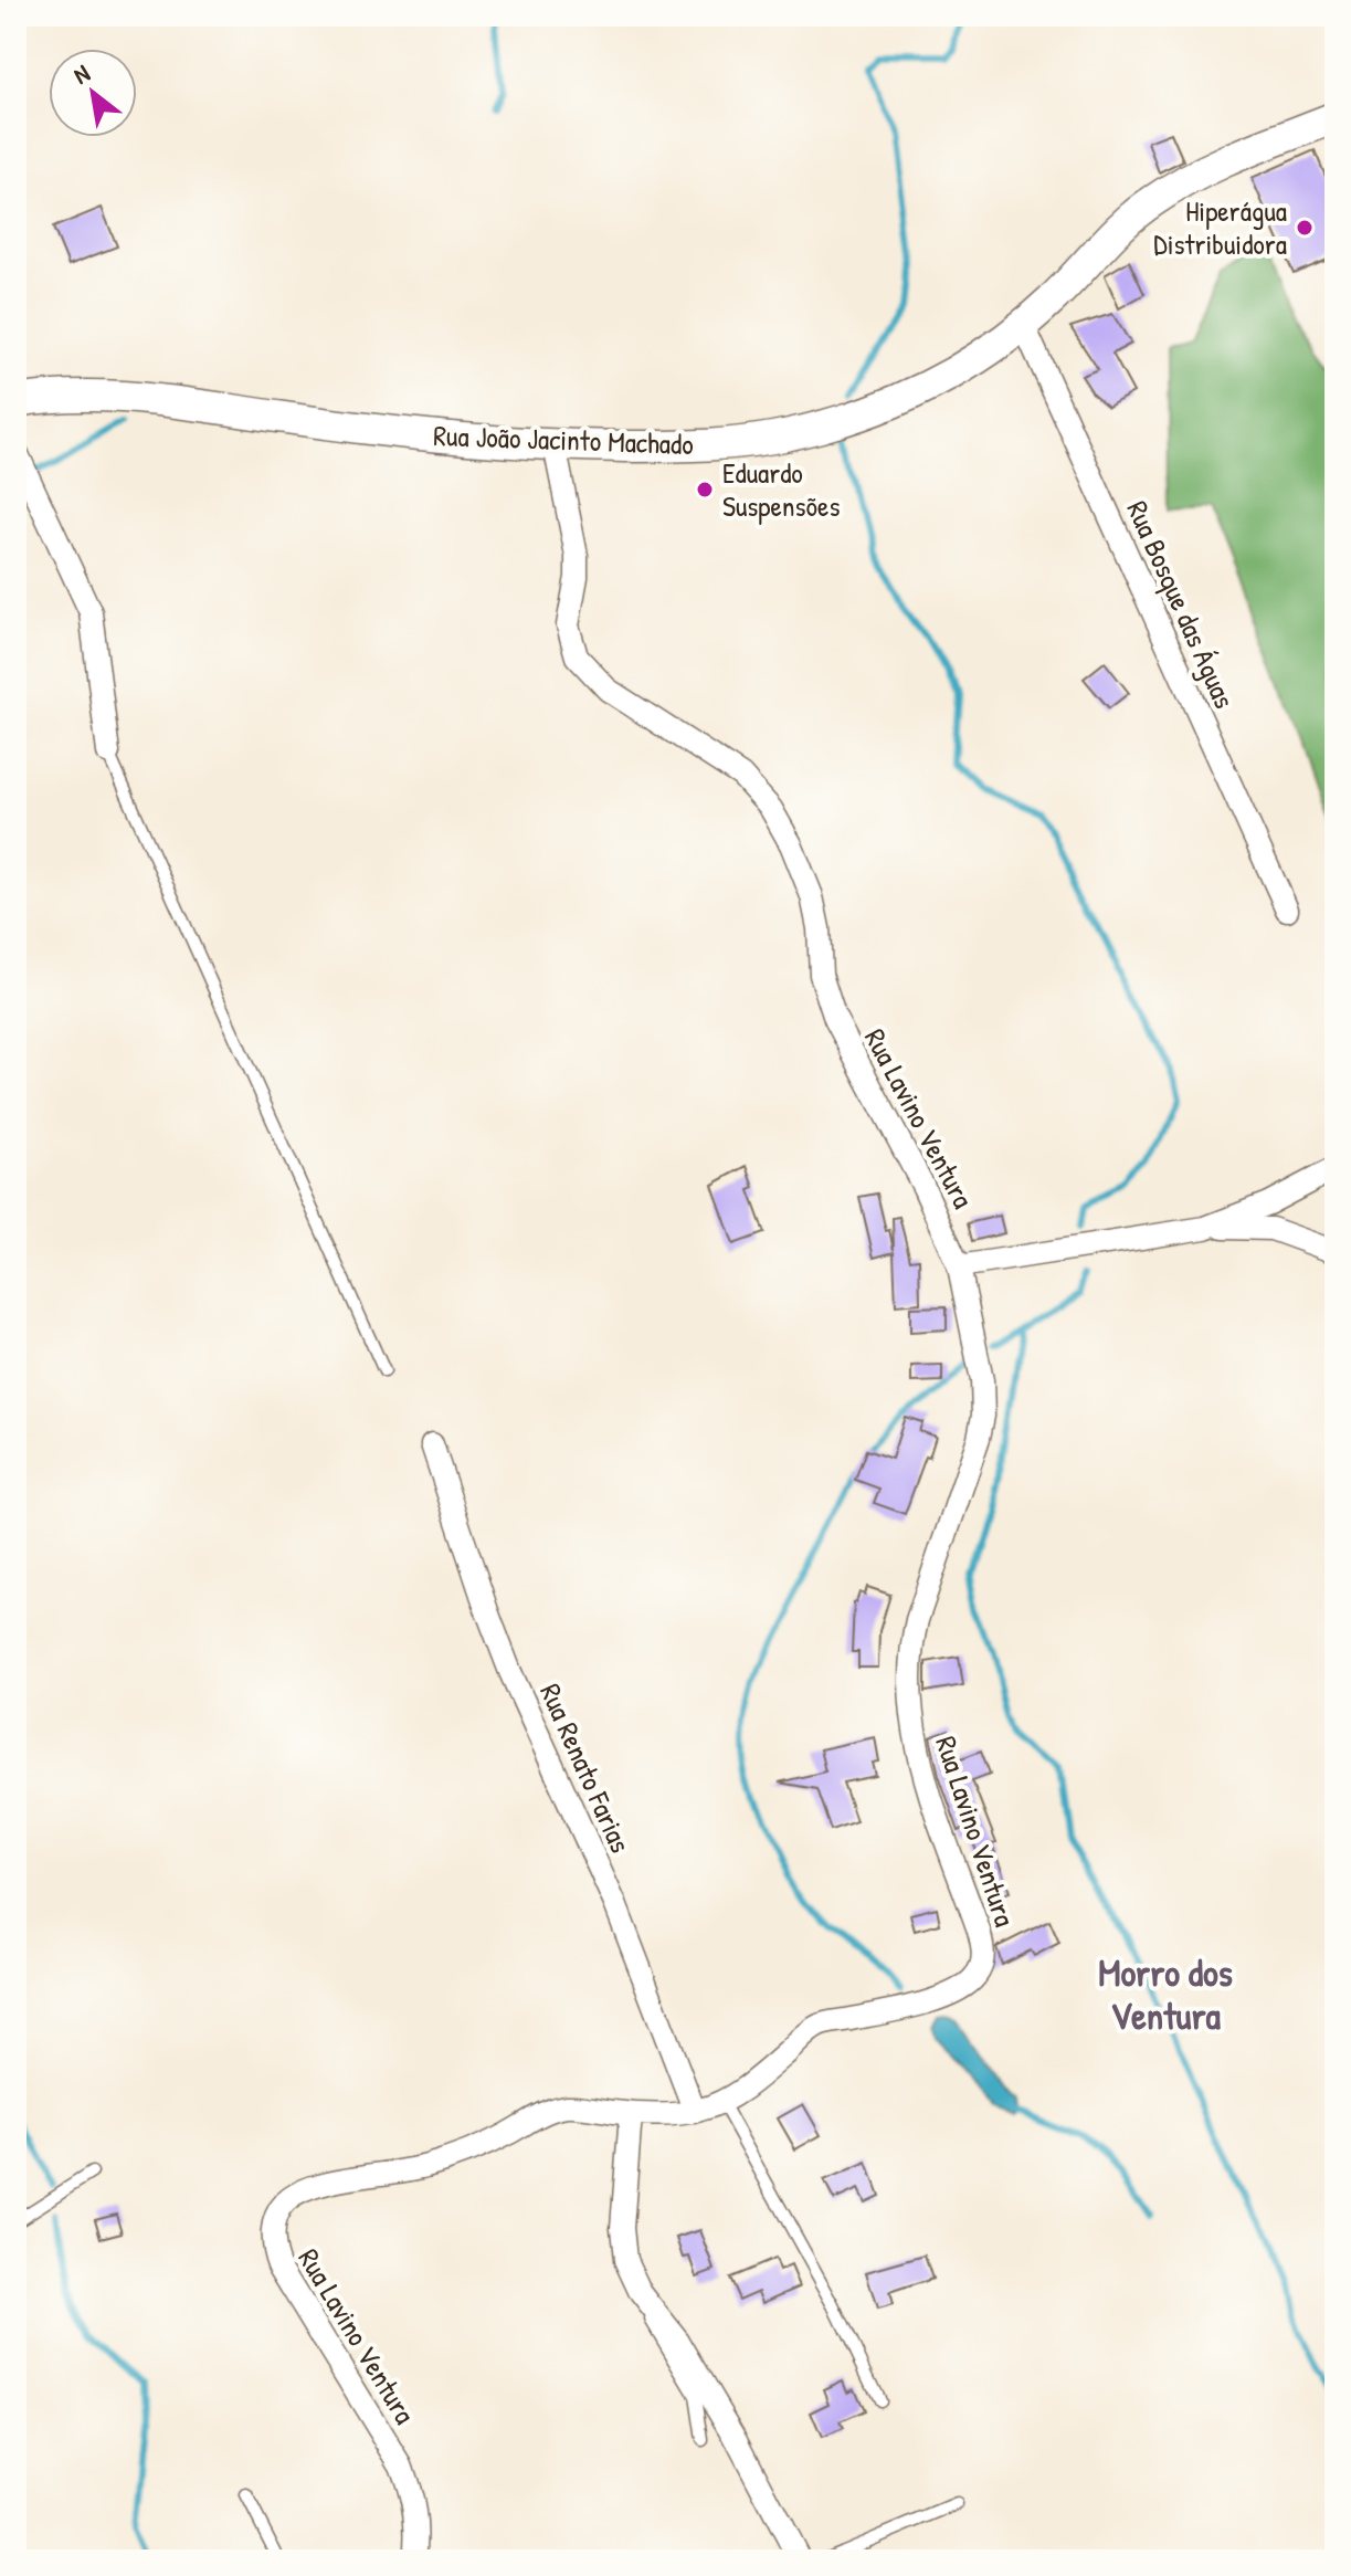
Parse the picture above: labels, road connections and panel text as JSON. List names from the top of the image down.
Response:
{
  "streets": {
    "main road": ["Rua João Jacinto Machado"],
    "street": ["Rua Bosque das Águas", "Rua Lavino Ventura", "Rua Renato Farias"]
  },
  "crossings": [
    ["Rua João Jacinto Machado", "Rua Bosque das Águas"],
    ["Rua João Jacinto Machado", "Rua Lavino Ventura"],
    ["Rua Lavino Ventura", "Rua Renato Farias"]
  ],
  "districts": ["Morro dos Ventura"],
  "places": ["Hiperágua Distribuidora", "Eduardo Suspensões"],
  "north": "top left"
}
